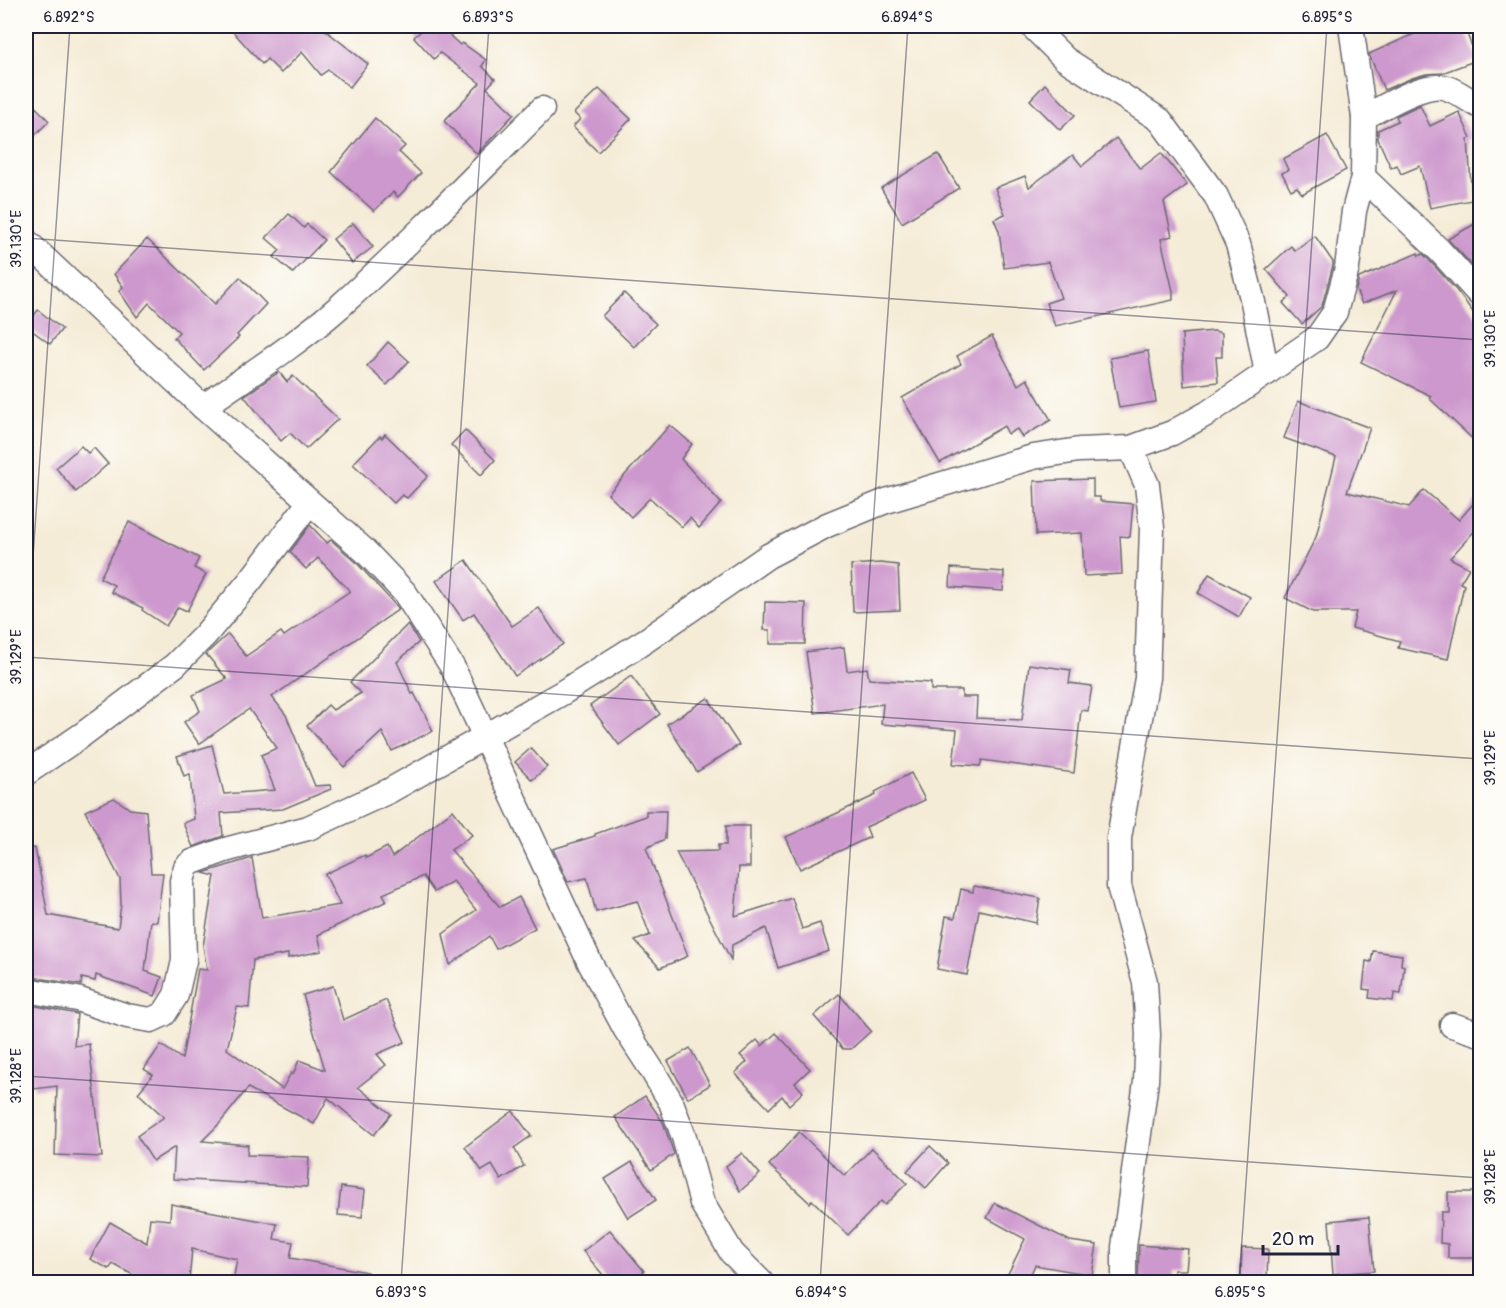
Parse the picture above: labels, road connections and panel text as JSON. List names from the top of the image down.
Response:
{
  "scale_bar": "20 m",
  "coordinates": [
    "6.892°S",
    "6.893°S",
    "6.894°S",
    "6.895°S",
    "39.130°E",
    "39.129°E",
    "39.128°E"
  ]
}
